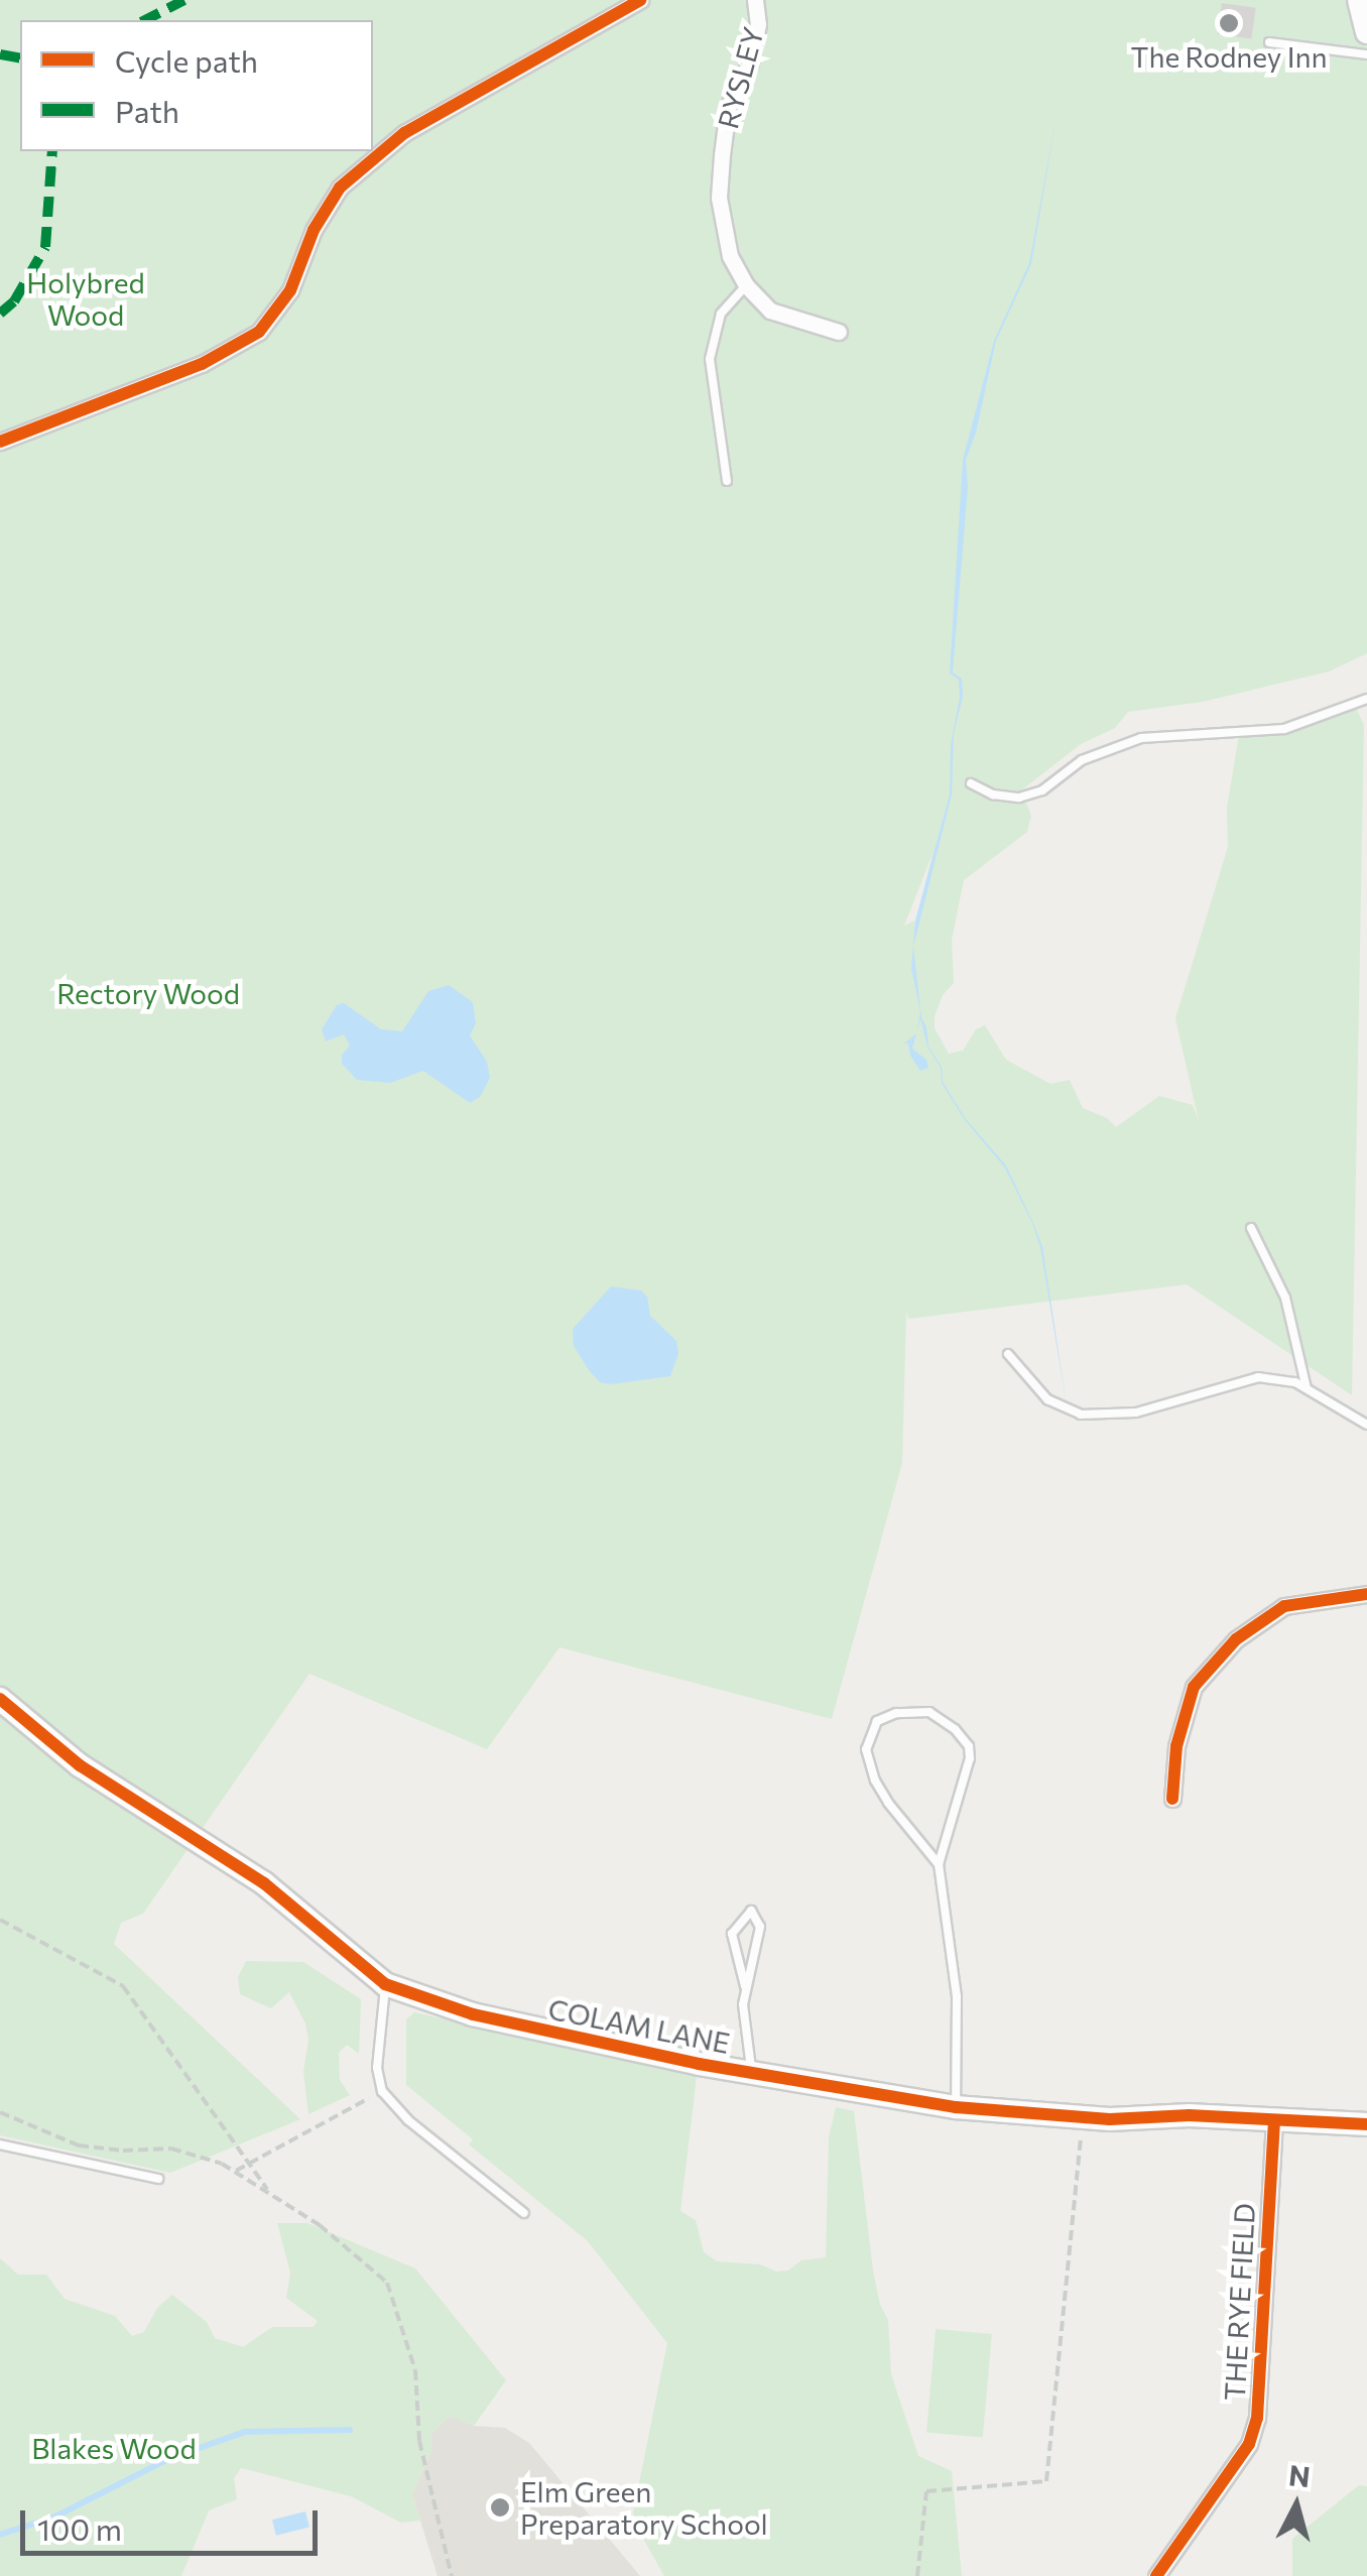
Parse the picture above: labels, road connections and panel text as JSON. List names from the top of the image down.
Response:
{
  "streets": {
    "street": ["RYSLEY", "COLAM LANE", "THE RYE FIELD"]
  },
  "crossings": [
    ["COLAM LANE", "THE RYE FIELD"]
  ],
  "parks": ["Holybred Wood", "Rectory Wood", "Blakes Wood"],
  "places": ["The Rodney Inn", "Elm Green Preparatory School"],
  "legend": ["Cycle path", "Path"],
  "scale_bar": "100 m",
  "north": "top"
}
